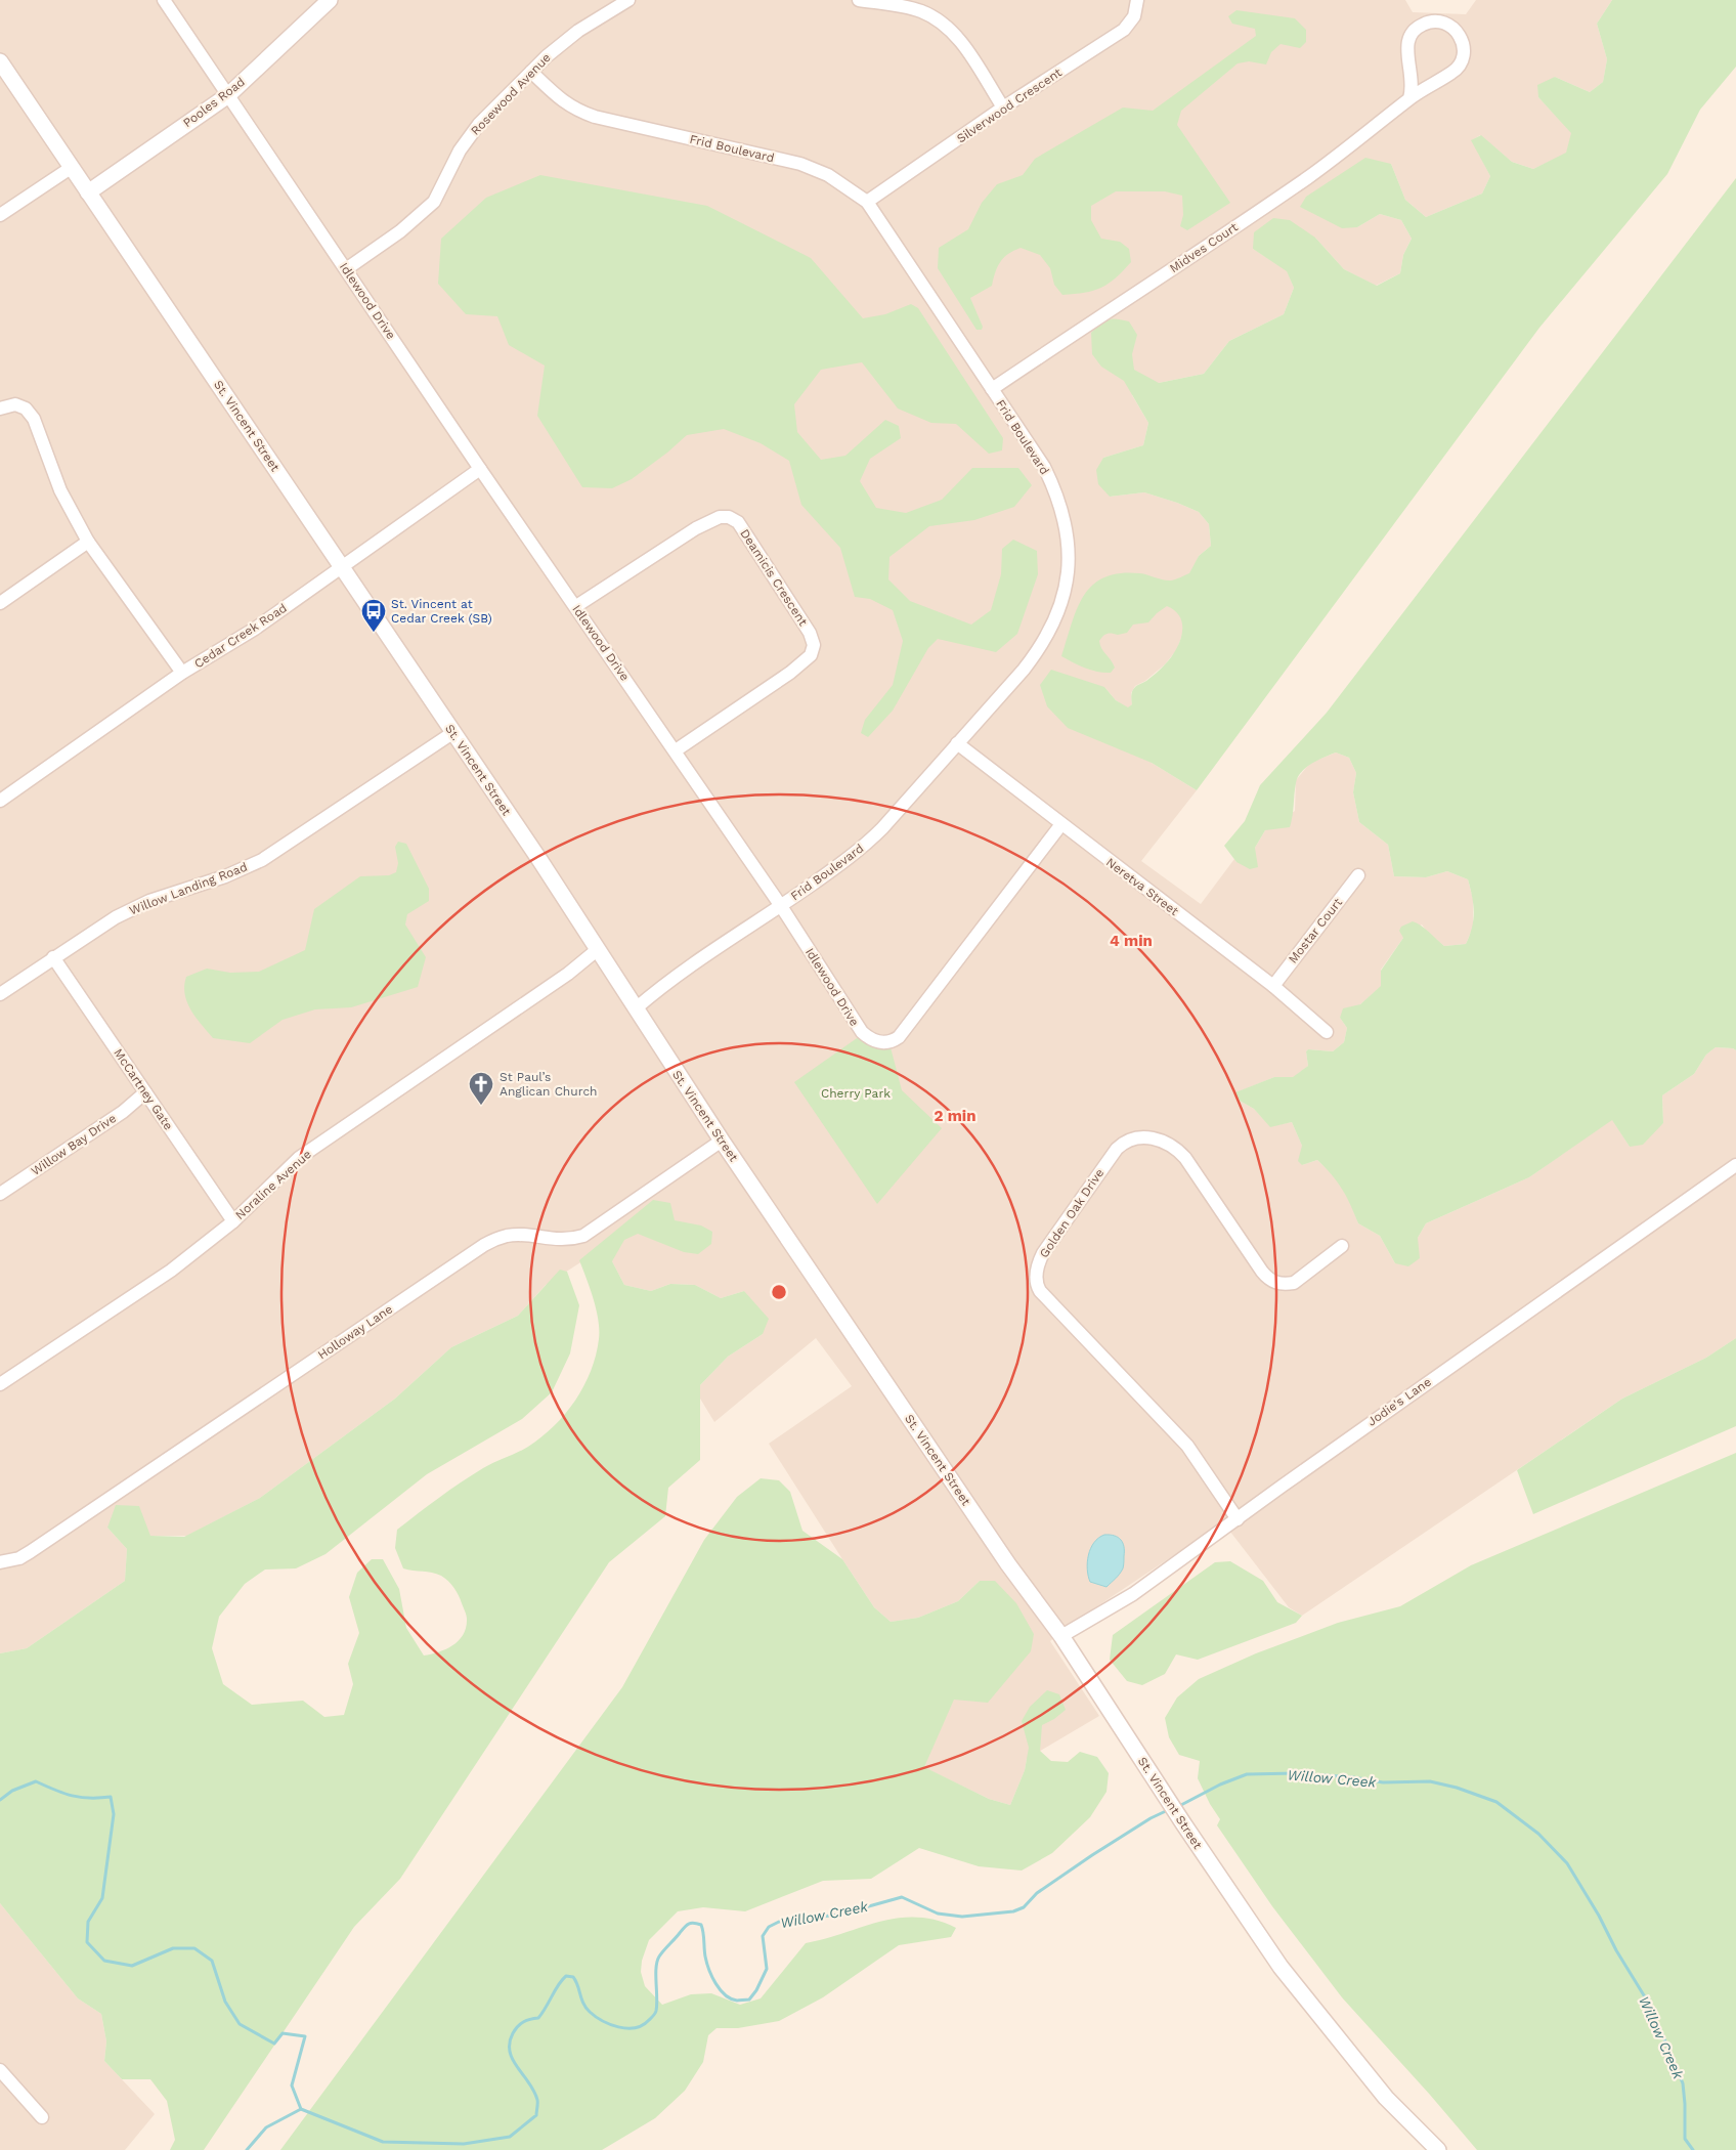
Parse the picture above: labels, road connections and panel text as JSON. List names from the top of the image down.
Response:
{
  "streets": {
    "street": [
      "Rosewood Avenue",
      "Pooles Road",
      "Silverwood Crescent",
      "Frid Boulevard",
      "Midves Court",
      "Idlewood Drive",
      "St. Vincent Street",
      "Deamicis Crescent",
      "Cedar Creek Road",
      "Neretva Street",
      "Willow Landing Road",
      "Mostar Court",
      "McCartney Gate",
      "Willow Bay Drive",
      "Noraline Avenue",
      "Golden Oak Drive",
      "Holloway Lane",
      "Jodie's Lane"
    ]
  },
  "crossings": [
    ["Rosewood Avenue", "Frid Boulevard"],
    ["Rosewood Avenue", "Idlewood Drive"],
    ["Pooles Road", "Idlewood Drive"],
    ["Pooles Road", "St. Vincent Street"],
    ["Silverwood Crescent", "Frid Boulevard"],
    ["Frid Boulevard", "Midves Court"],
    ["Frid Boulevard", "Idlewood Drive"],
    ["Frid Boulevard", "St. Vincent Street"],
    ["Frid Boulevard", "Neretva Street"],
    ["Idlewood Drive", "Deamicis Crescent"],
    ["Idlewood Drive", "Cedar Creek Road"],
    ["Idlewood Drive", "Neretva Street"],
    ["St. Vincent Street", "Cedar Creek Road"],
    ["St. Vincent Street", "Willow Landing Road"],
    ["St. Vincent Street", "Noraline Avenue"],
    ["St. Vincent Street", "Holloway Lane"],
    ["St. Vincent Street", "Jodie's Lane"],
    ["Neretva Street", "Mostar Court"],
    ["Willow Landing Road", "McCartney Gate"],
    ["McCartney Gate", "Willow Bay Drive"],
    ["McCartney Gate", "Noraline Avenue"],
    ["Golden Oak Drive", "Jodie's Lane"]
  ],
  "water": ["Willow Creek"],
  "parks": ["Cherry Park"],
  "places": {
    "bus stop": ["St. Vincent at Cedar Creek (SB)"],
    "church": ["St Paul’s Anglican Church"]
  },
  "rings": ["4 min", "2 min"]
}
